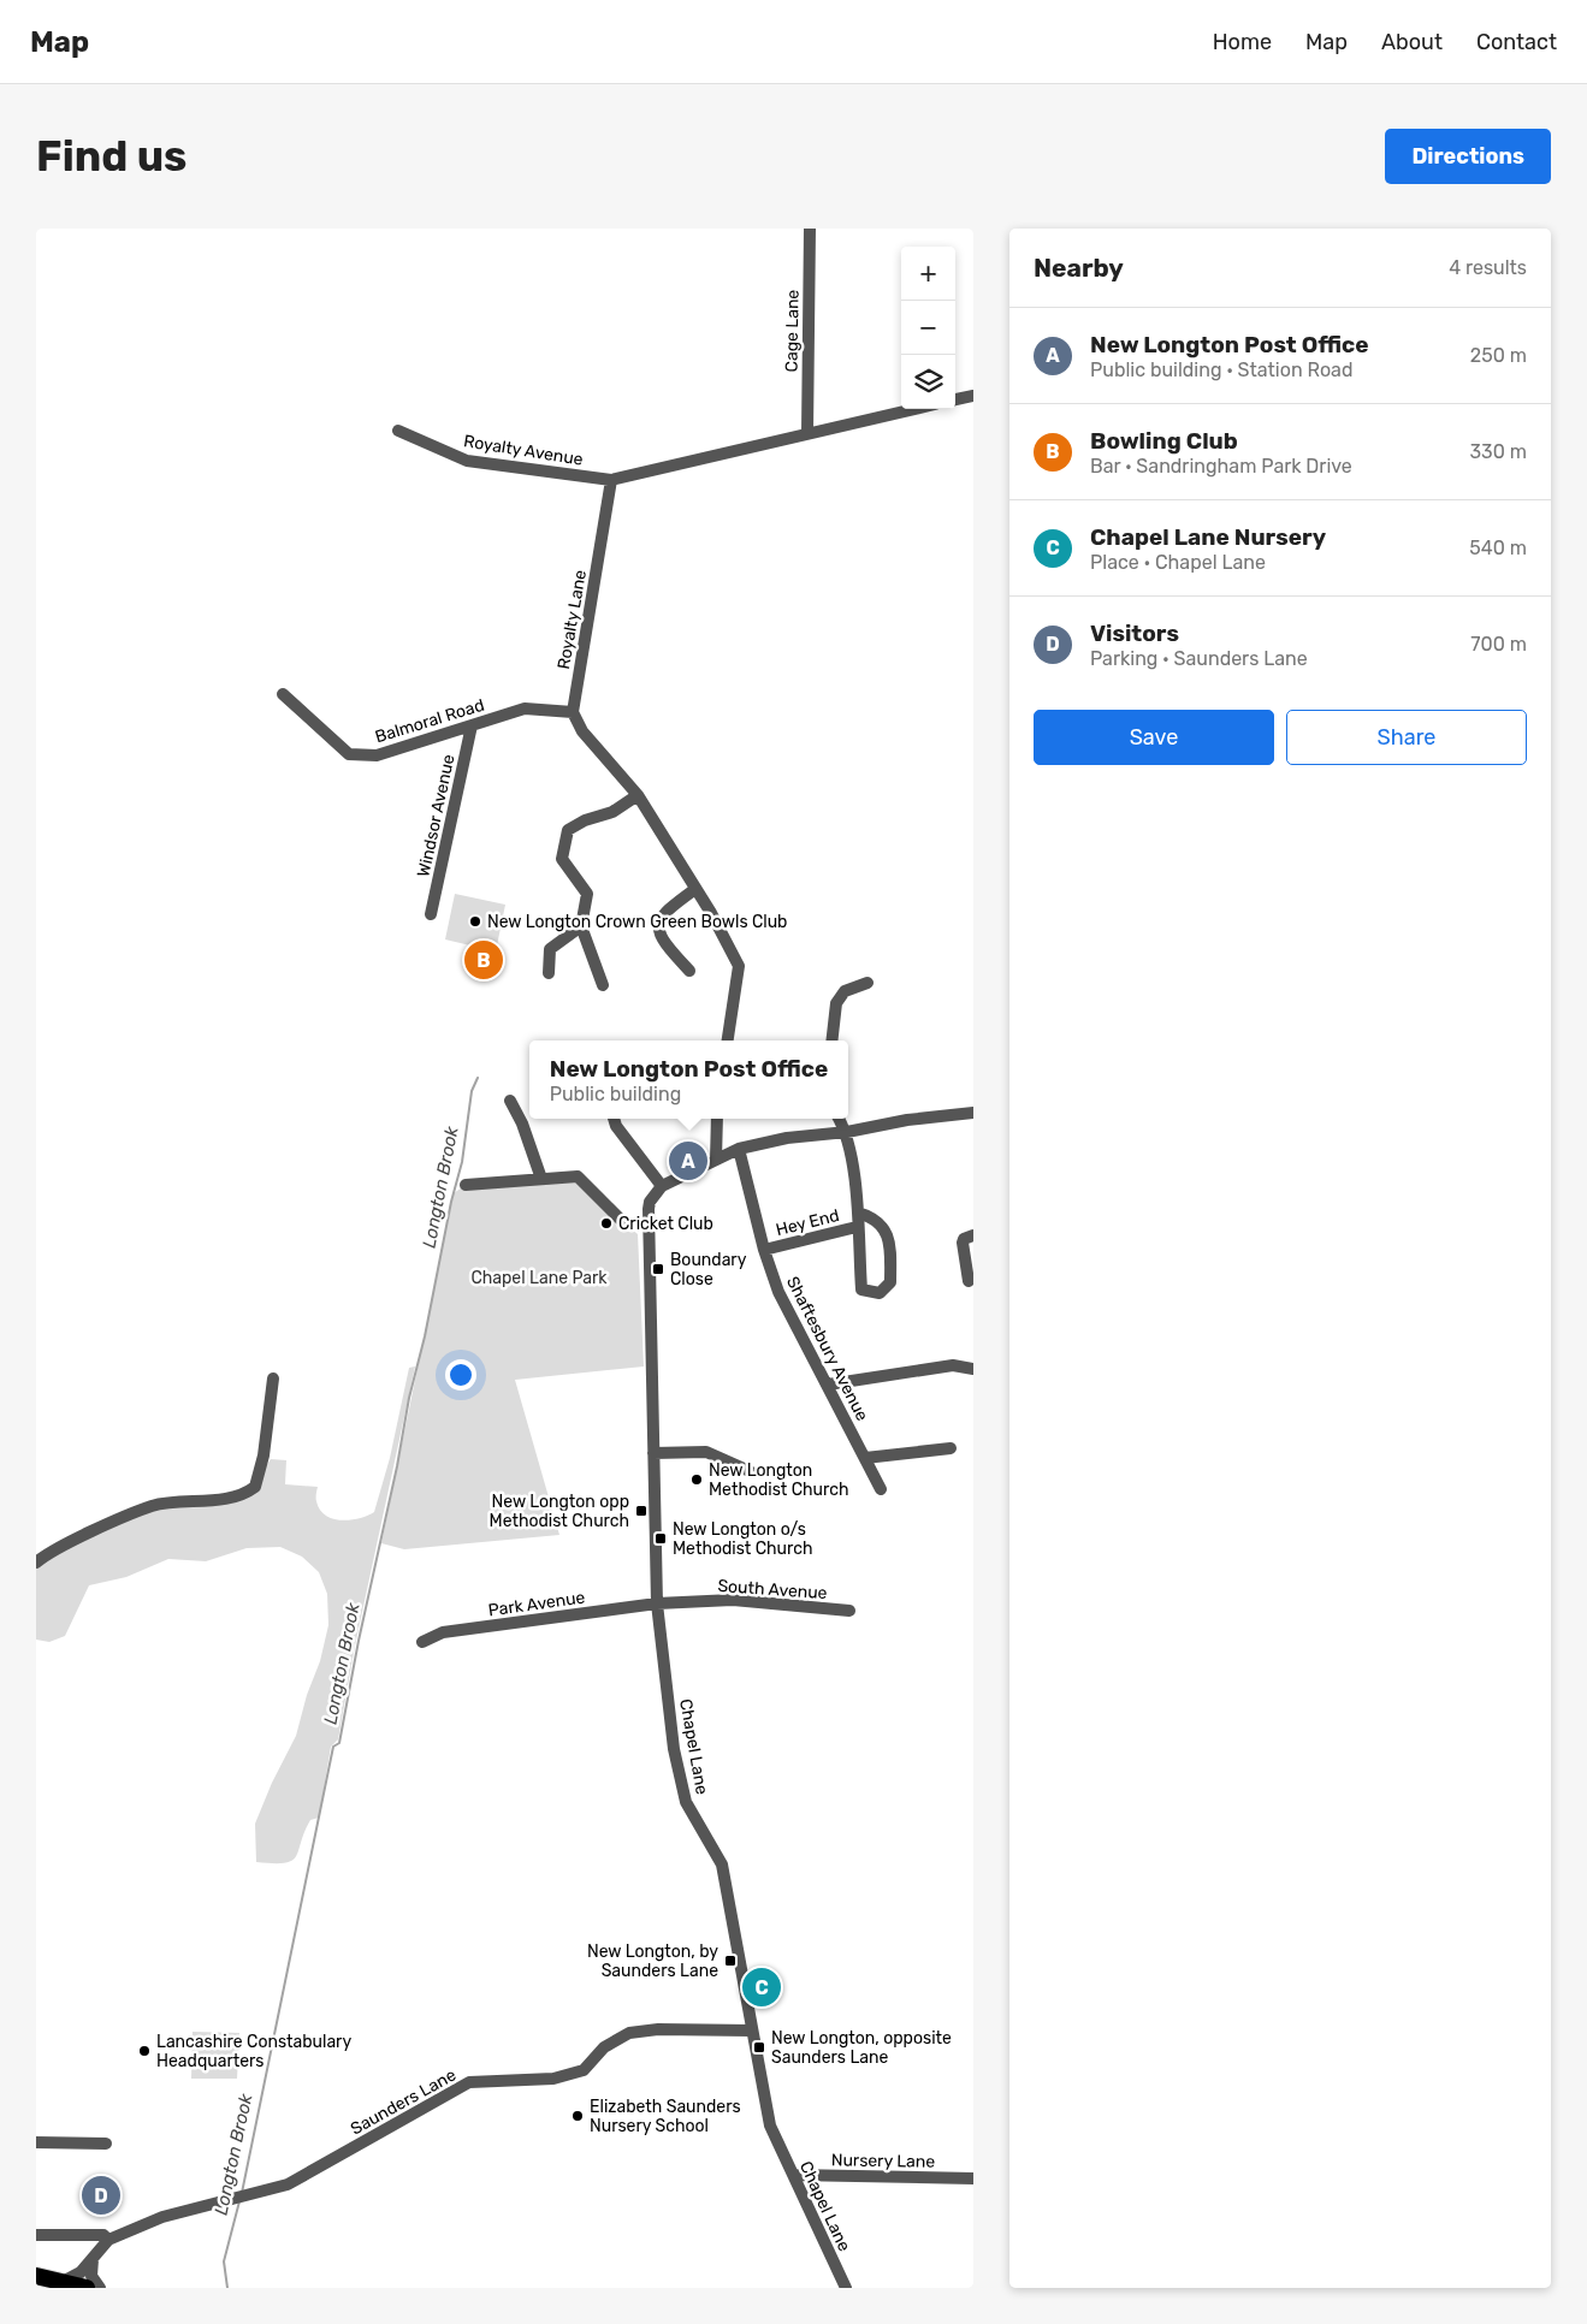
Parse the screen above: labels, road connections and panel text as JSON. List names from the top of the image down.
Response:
{
  "streets": {
    "street": [
      "Cage Lane",
      "Royalty Avenue",
      "Royalty Lane",
      "Balmoral Road",
      "Windsor Avenue",
      "Hey End",
      "Shaftesbury Avenue",
      "South Avenue",
      "Park Avenue",
      "Chapel Lane",
      "Saunders Lane",
      "Nursery Lane"
    ]
  },
  "crossings": [
    ["Royalty Avenue", "Royalty Lane"],
    ["Royalty Lane", "Balmoral Road"],
    ["Balmoral Road", "Windsor Avenue"],
    ["Hey End", "Shaftesbury Avenue"],
    ["South Avenue", "Park Avenue"],
    ["South Avenue", "Chapel Lane"],
    ["Park Avenue", "Chapel Lane"],
    ["Chapel Lane", "Saunders Lane"],
    ["Chapel Lane", "Nursery Lane"]
  ],
  "water": ["Longton Brook"],
  "parks": ["Chapel Lane Park"],
  "places": {
    "other": [
      "New Longton Crown Green Bowls Club",
      "Cricket Club",
      "New Longton Methodist Church",
      "Lancashire Constabulary Headquarters",
      "Elizabeth Saunders Nursery School"
    ],
    "transit": [
      "Boundary Close",
      "New Longton opp Methodist Church",
      "New Longton o/s Methodist Church",
      "New Longton, by Saunders Lane",
      "New Longton, opposite Saunders Lane"
    ]
  },
  "page": {
    "header": "Map",
    "nav": [
      "Home",
      "Map",
      "About",
      "Contact"
    ],
    "buttons": [
      "Directions",
      ["Save", "Share"]
    ],
    "title": "Find us",
    "heading": ["Nearby", "4 results"],
    "map_buttons": ["+", "−"],
    "list": [
      {
        "mark": "A",
        "name": "New Longton Post Office",
        "note": "Public building · Station Road",
        "value": "250 m"
      },
      {
        "mark": "B",
        "name": "Bowling Club",
        "note": "Bar · Sandringham Park Drive",
        "value": "330 m"
      },
      {
        "mark": "C",
        "name": "Chapel Lane Nursery",
        "note": "Place · Chapel Lane",
        "value": "540 m"
      },
      {
        "mark": "D",
        "name": "Visitors",
        "note": "Parking · Saunders Lane",
        "value": "700 m"
      }
    ],
    "pins": [
      "B",
      "A",
      "C",
      "D"
    ],
    "popup": ["New Longton Post Office", "Public building"]
  }
}
